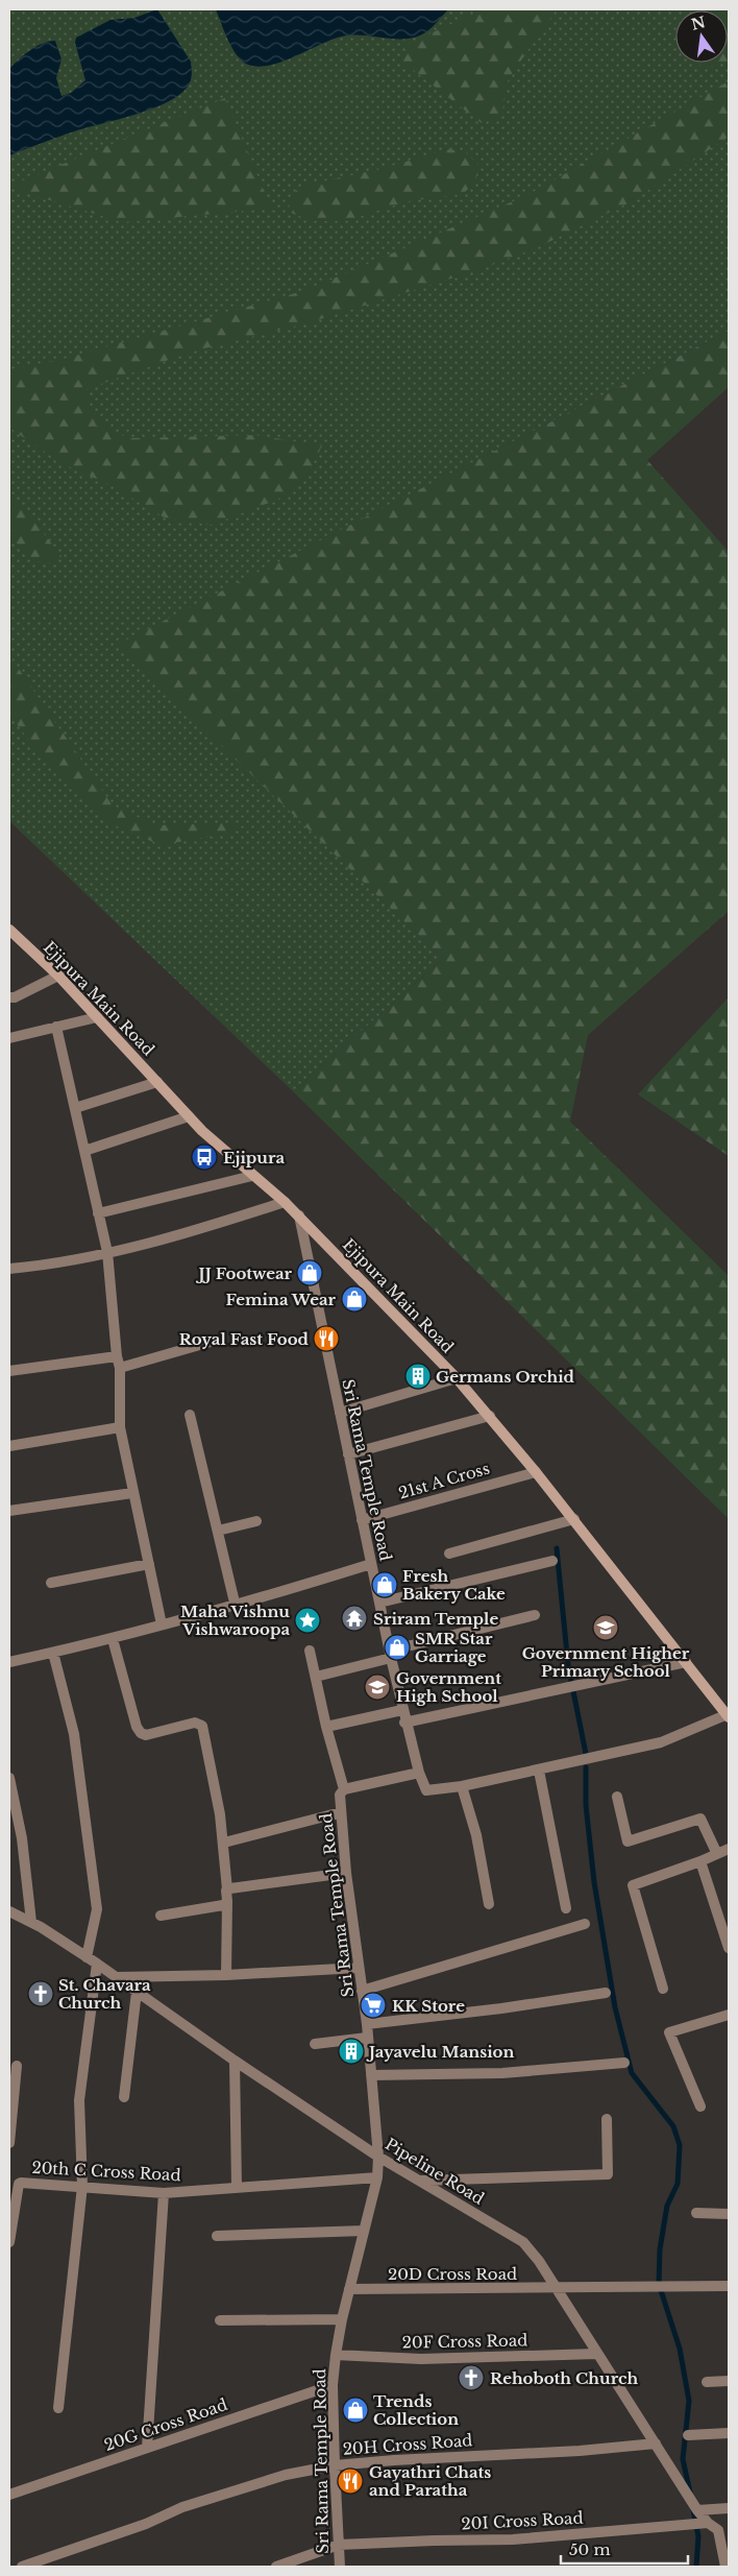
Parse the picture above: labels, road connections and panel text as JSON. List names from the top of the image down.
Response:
{
  "streets": {
    "street": [
      "Ejipura Main Road",
      "Sri Rama Temple Road",
      "21st A Cross",
      "20th C Cross Road",
      "Pipeline Road",
      "20D Cross Road",
      "20F Cross Road",
      "20G Cross Road",
      "20H Cross Road",
      "20I Cross Road"
    ]
  },
  "crossings": [
    ["Ejipura Main Road", "Sri Rama Temple Road"],
    ["Ejipura Main Road", "21st A Cross"],
    ["Sri Rama Temple Road", "21st A Cross"],
    ["Sri Rama Temple Road", "20th C Cross Road"],
    ["Sri Rama Temple Road", "Pipeline Road"],
    ["Sri Rama Temple Road", "20D Cross Road"],
    ["Sri Rama Temple Road", "20F Cross Road"],
    ["Sri Rama Temple Road", "20G Cross Road"],
    ["Sri Rama Temple Road", "20H Cross Road"],
    ["Sri Rama Temple Road", "20I Cross Road"],
    ["Pipeline Road", "20D Cross Road"],
    ["Pipeline Road", "20F Cross Road"],
    ["Pipeline Road", "20H Cross Road"],
    ["Pipeline Road", "20I Cross Road"]
  ],
  "places": {
    "bus stop": ["Ejipura"],
    "shop": [
      "JJ Footwear",
      "Femina Wear",
      "Fresh Bakery Cake",
      "SMR Star Garriage",
      "Trends Collection"
    ],
    "restaurant": ["Royal Fast Food", "Gayathri Chats and Paratha"],
    "building": ["Germans Orchid", "Jayavelu Mansion"],
    "temple": ["Sriram Temple"],
    "place": ["Maha Vishnu Vishwaroopa"],
    "school or university": ["Government Higher Primary School", "Government High School"],
    "church": ["St. Chavara Church", "Rehoboth Church"],
    "supermarket": ["KK Store"]
  },
  "scale_bar": "50 m",
  "north": "top"
}
